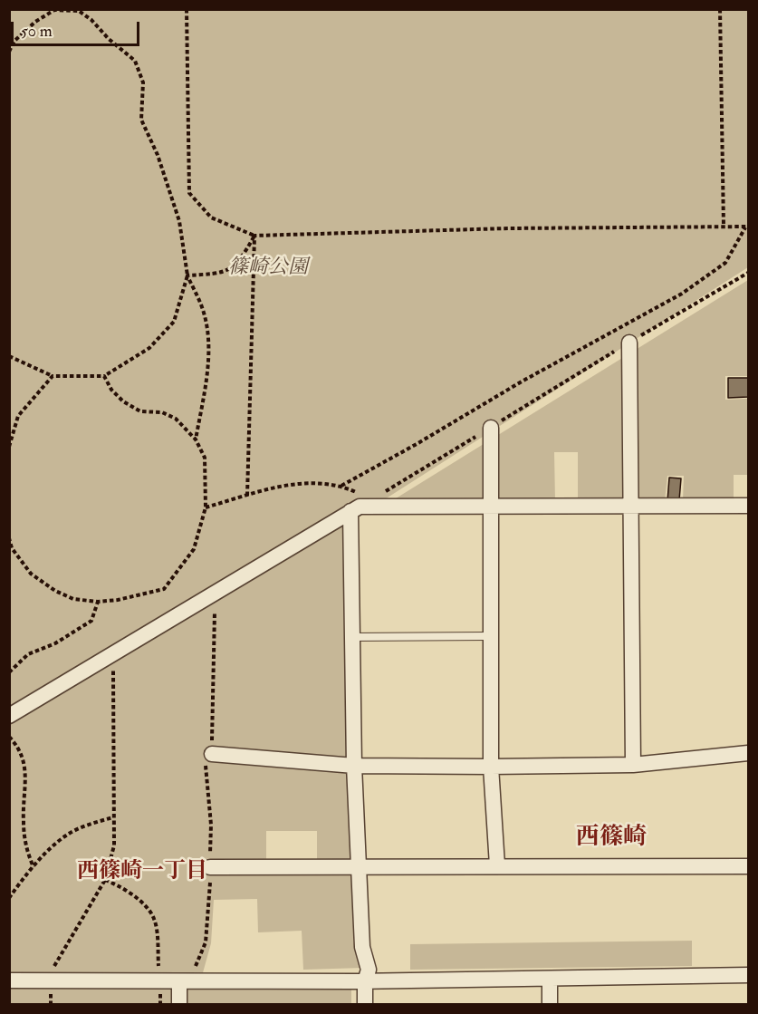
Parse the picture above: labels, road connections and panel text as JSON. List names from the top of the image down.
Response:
{
  "districts": ["西篠崎", "西篠崎一丁目"],
  "parks": ["篠崎公園"],
  "scale_bar": "50 m"
}
